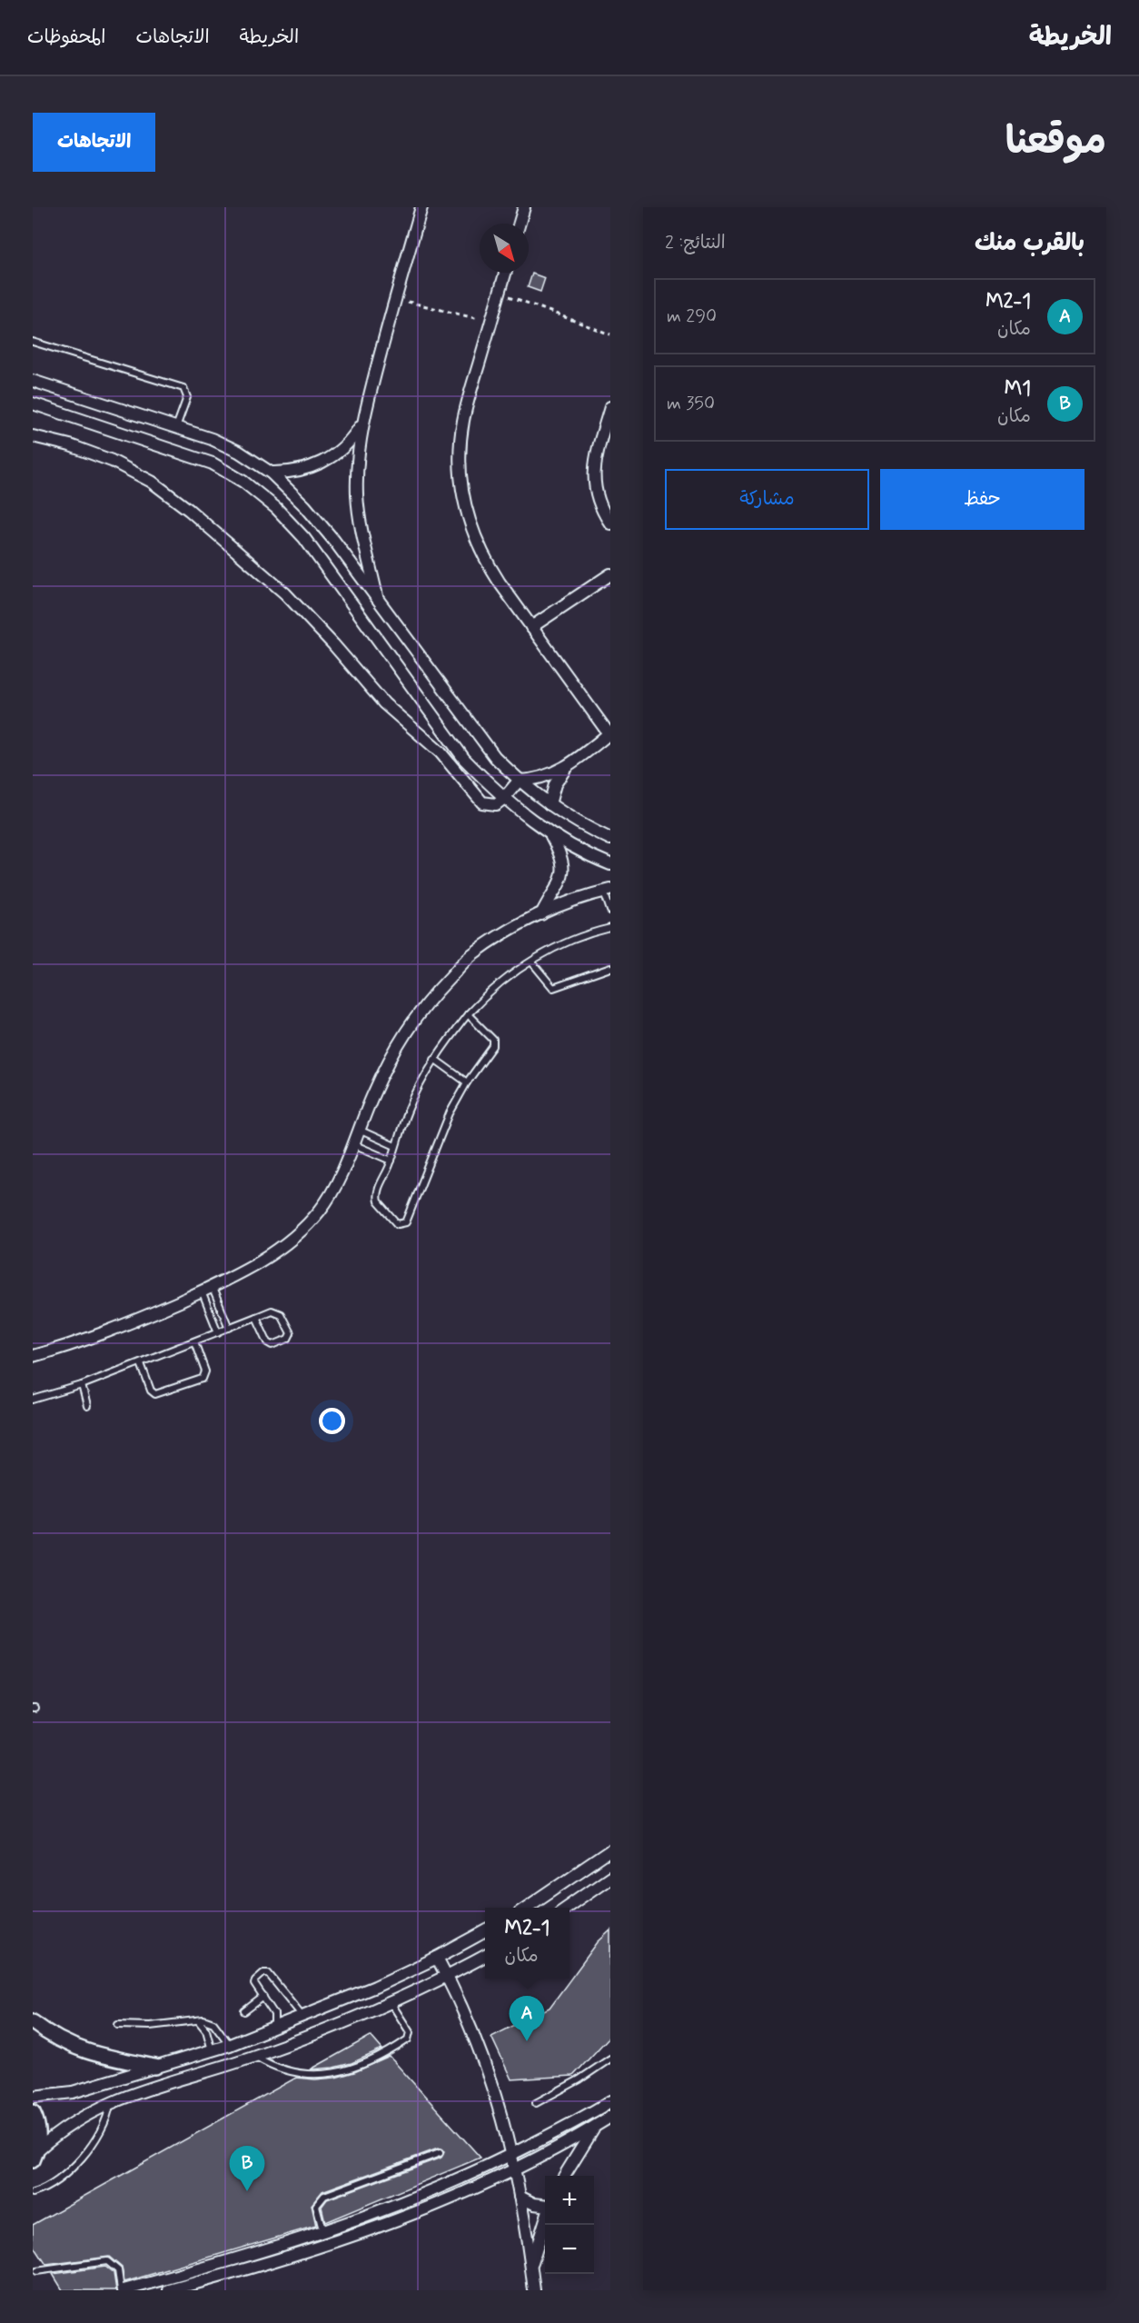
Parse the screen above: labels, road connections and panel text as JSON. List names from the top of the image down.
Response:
{
  "north": "bottom right",
  "page": {
    "header": "الخريطة",
    "nav": ["الخريطة", "الاتجاهات", "المحفوظات"],
    "title": "موقعنا",
    "buttons": [
      "الاتجاهات",
      ["حفظ", "مشاركة"]
    ],
    "heading": ["بالقرب منك", "النتائج: 2"],
    "list": [
      {
        "mark": "A",
        "name": "M2-1",
        "note": "مكان",
        "value": "290 m"
      },
      {
        "mark": "B",
        "name": "M1",
        "note": "مكان",
        "value": "350 m"
      }
    ],
    "popup": ["M2-1", "مكان"],
    "pins": ["A", "B"],
    "map_buttons": ["+", "−"]
  }
}
